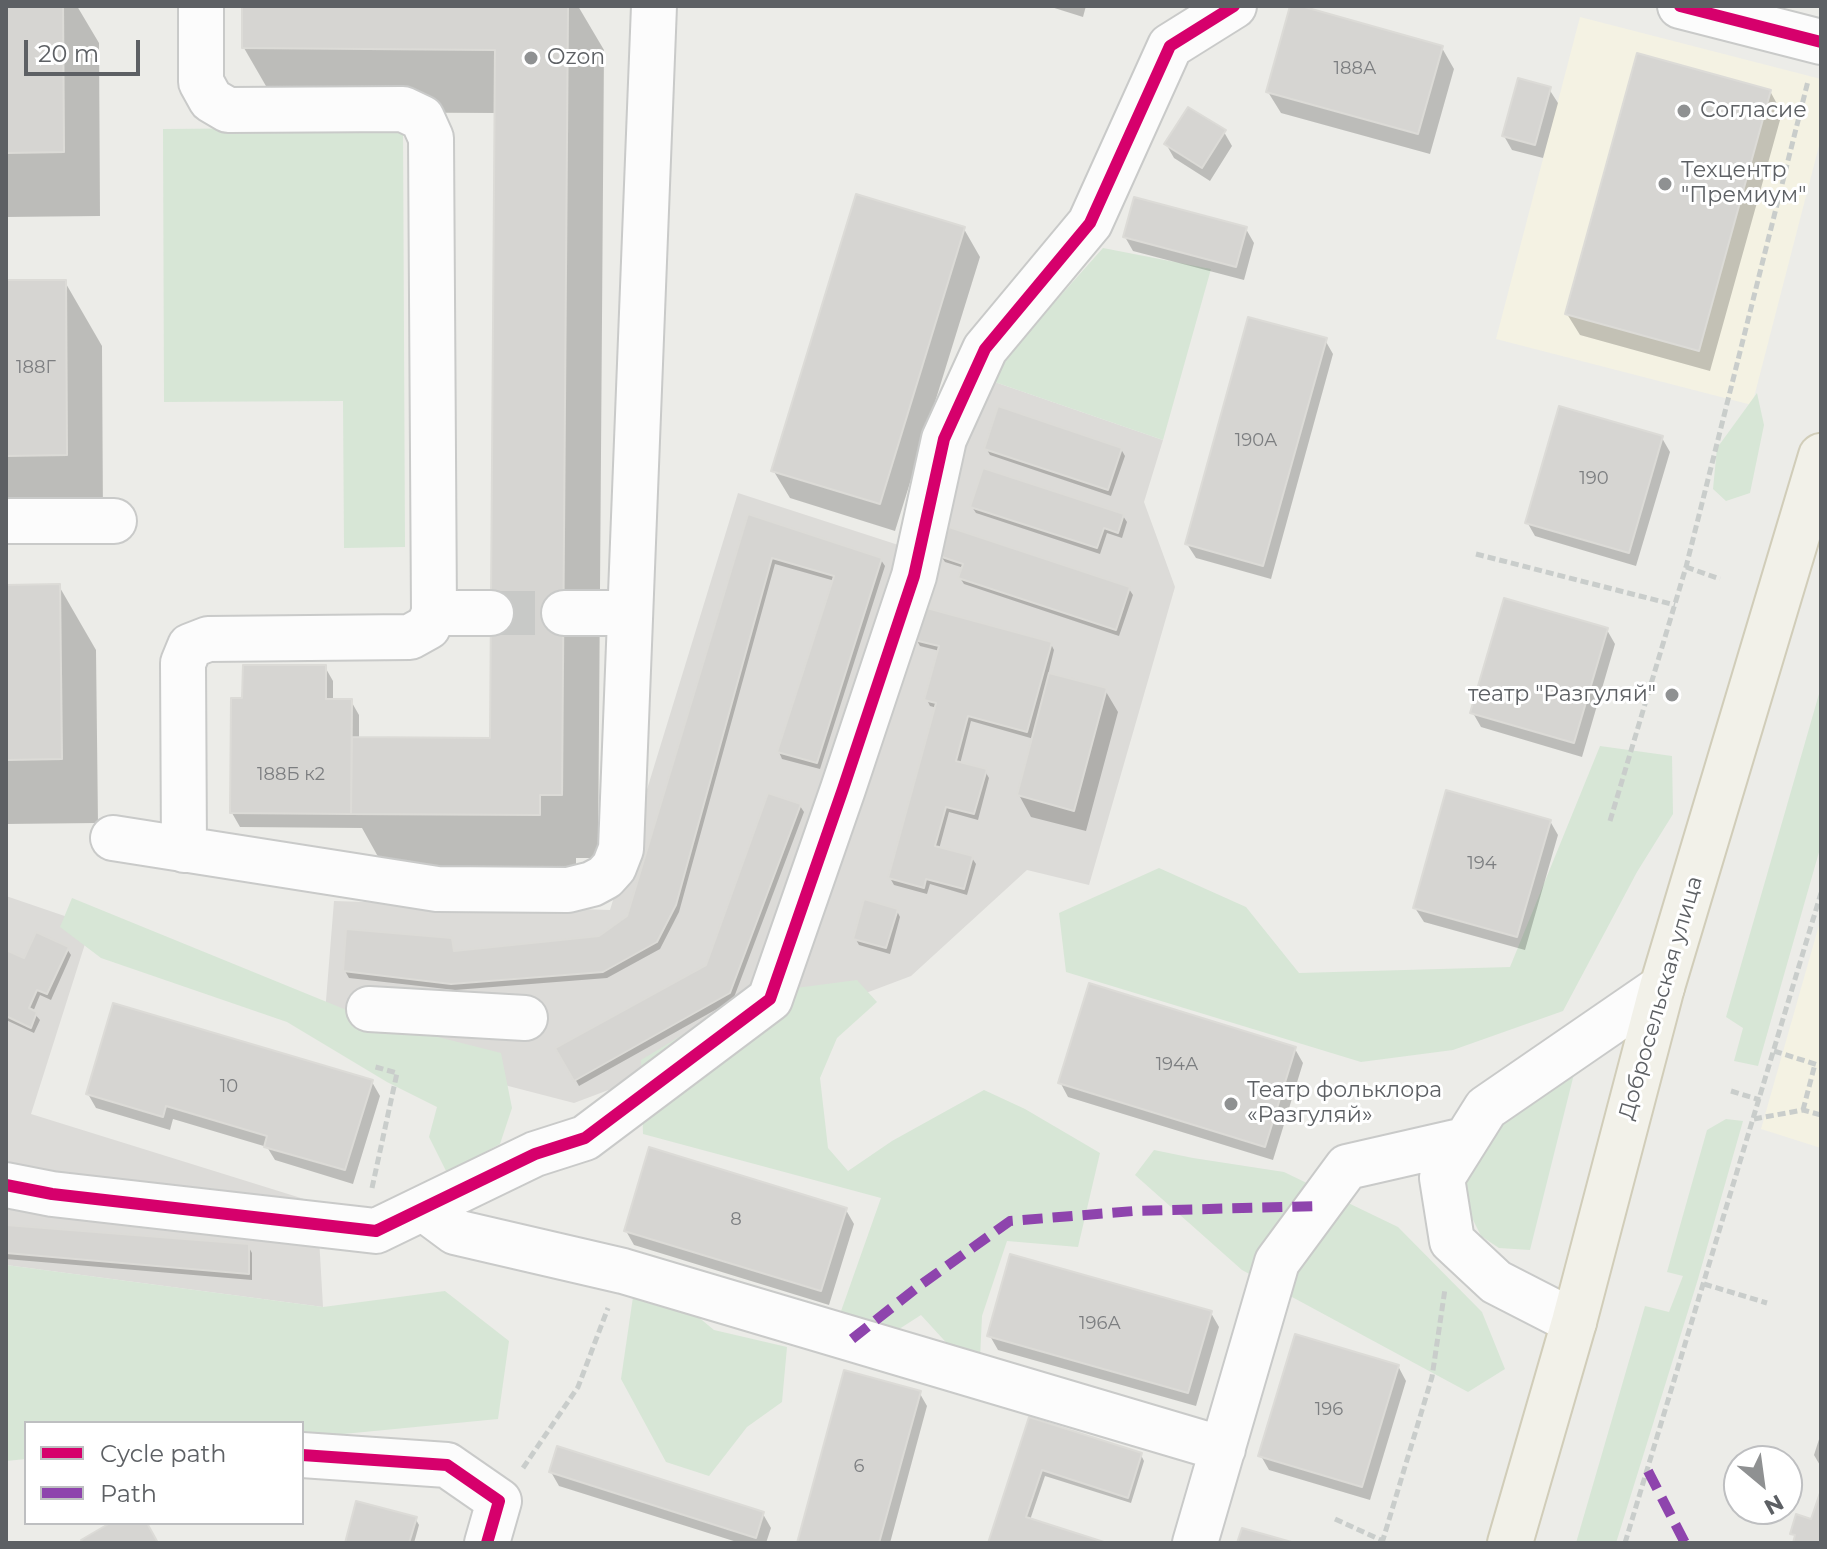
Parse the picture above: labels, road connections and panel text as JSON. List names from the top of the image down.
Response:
{
  "streets": {
    "main road": ["Добросельская улица"]
  },
  "places": [
    "Ozon",
    "Согласие",
    "Техцентр \"Премиум\"",
    "театр \"Разгуляй\"",
    "Театр фольклора «Разгуляй»"
  ],
  "house_numbers": [
    "188А",
    "188Г",
    "190А",
    "190",
    "188Б к2",
    "194",
    "194А",
    "10",
    "8",
    "196А",
    "196",
    "6"
  ],
  "legend": ["Cycle path", "Path"],
  "scale_bar": "20 m",
  "north": "bottom right"
}
